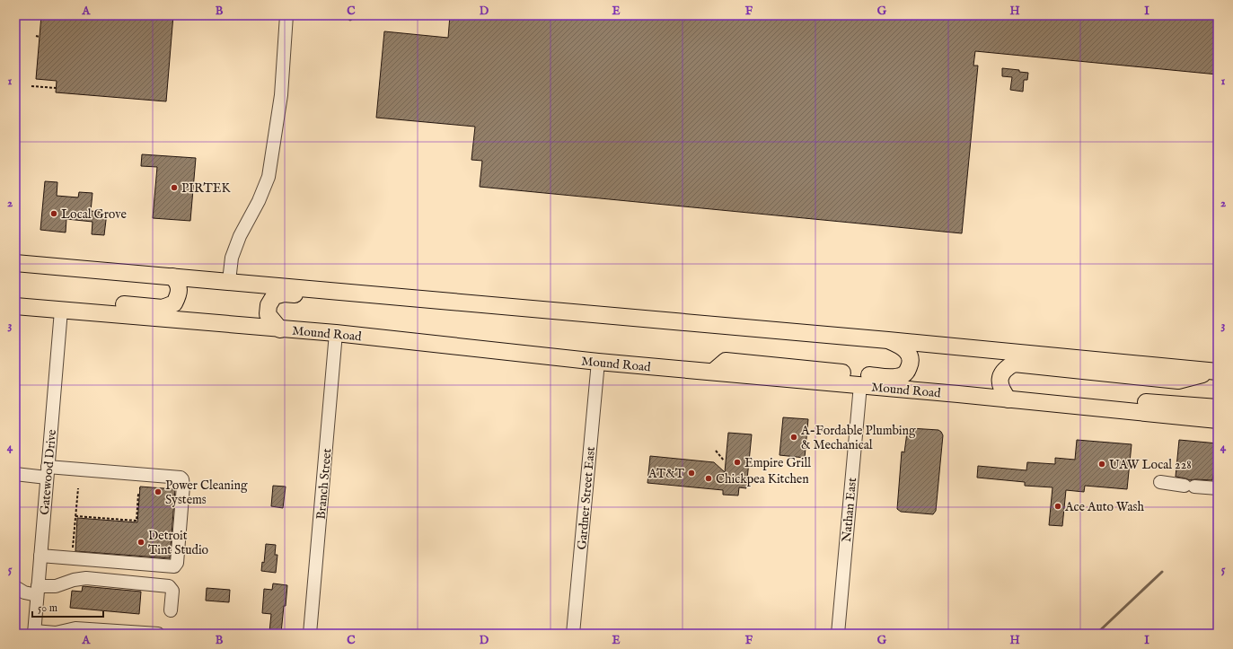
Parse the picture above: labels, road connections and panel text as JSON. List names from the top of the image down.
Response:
{
  "streets": {
    "main road": ["Mound Road"],
    "street": [
      "Gatewood Drive",
      "Branch Street",
      "Gardner Street East",
      "Nathan East"
    ]
  },
  "crossings": [
    ["Mound Road", "Gatewood Drive"],
    ["Mound Road", "Branch Street"],
    ["Mound Road", "Gardner Street East"],
    ["Mound Road", "Nathan East"]
  ],
  "places": [
    "PIRTEK",
    "Local Grove",
    "A-Fordable Plumbing & Mechanical",
    "Empire Grill",
    "UAW Local 228",
    "AT&T",
    "Chickpea Kitchen",
    "Power Cleaning Systems",
    "Ace Auto Wash",
    "Detroit Tint Studio"
  ],
  "scale_bar": "50 m",
  "grid": {
    "columns": [
      "A",
      "B",
      "C",
      "D",
      "E",
      "F",
      "G",
      "H",
      "I"
    ],
    "rows": [
      "1",
      "2",
      "3",
      "4",
      "5"
    ]
  }
}
